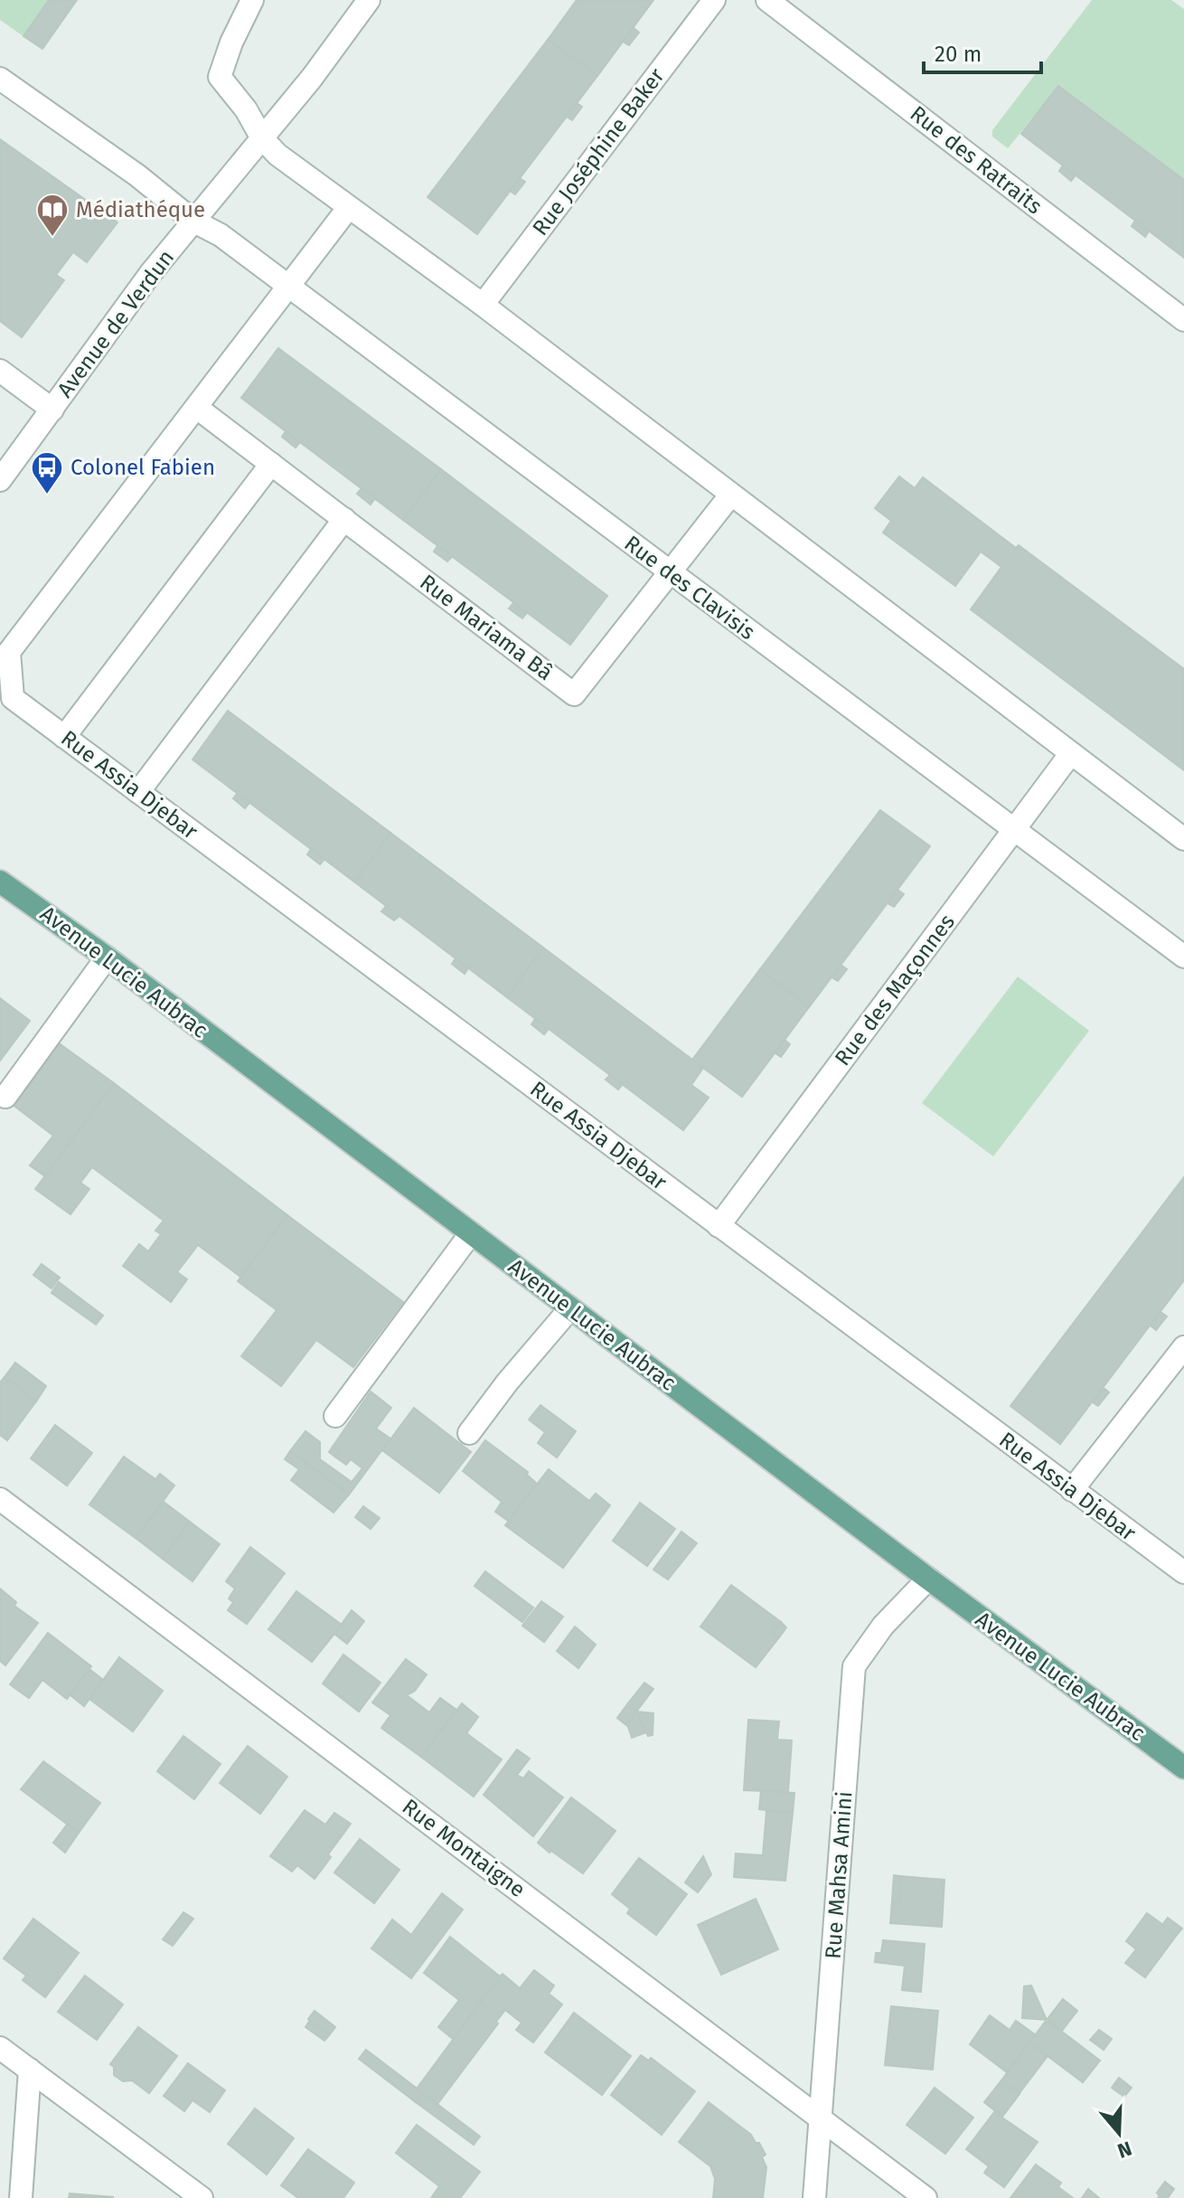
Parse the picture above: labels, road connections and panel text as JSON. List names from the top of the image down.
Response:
{
  "streets": {
    "main road": ["Avenue Lucie Aubrac"],
    "street": [
      "Rue Joséphine Baker",
      "Rue des Ratraits",
      "Avenue de Verdun",
      "Rue des Clavisis",
      "Rue Mariama Bâ",
      "Rue Assia Djebar",
      "Rue des Maçonnes",
      "Rue Montaigne",
      "Rue Mahsa Amini"
    ]
  },
  "crossings": [
    ["Avenue de Verdun", "Rue des Clavisis"],
    ["Rue des Clavisis", "Rue Mariama Bâ"],
    ["Rue des Clavisis", "Rue des Maçonnes"],
    ["Rue Mariama Bâ", "Rue Assia Djebar"],
    ["Rue Assia Djebar", "Rue des Maçonnes"],
    ["Avenue Lucie Aubrac", "Rue Mahsa Amini"],
    ["Rue Montaigne", "Rue Mahsa Amini"]
  ],
  "places": {
    "library": ["Médiathéque"],
    "bus stop": ["Colonel Fabien"]
  },
  "scale_bar": "20 m",
  "north": "bottom"
}
